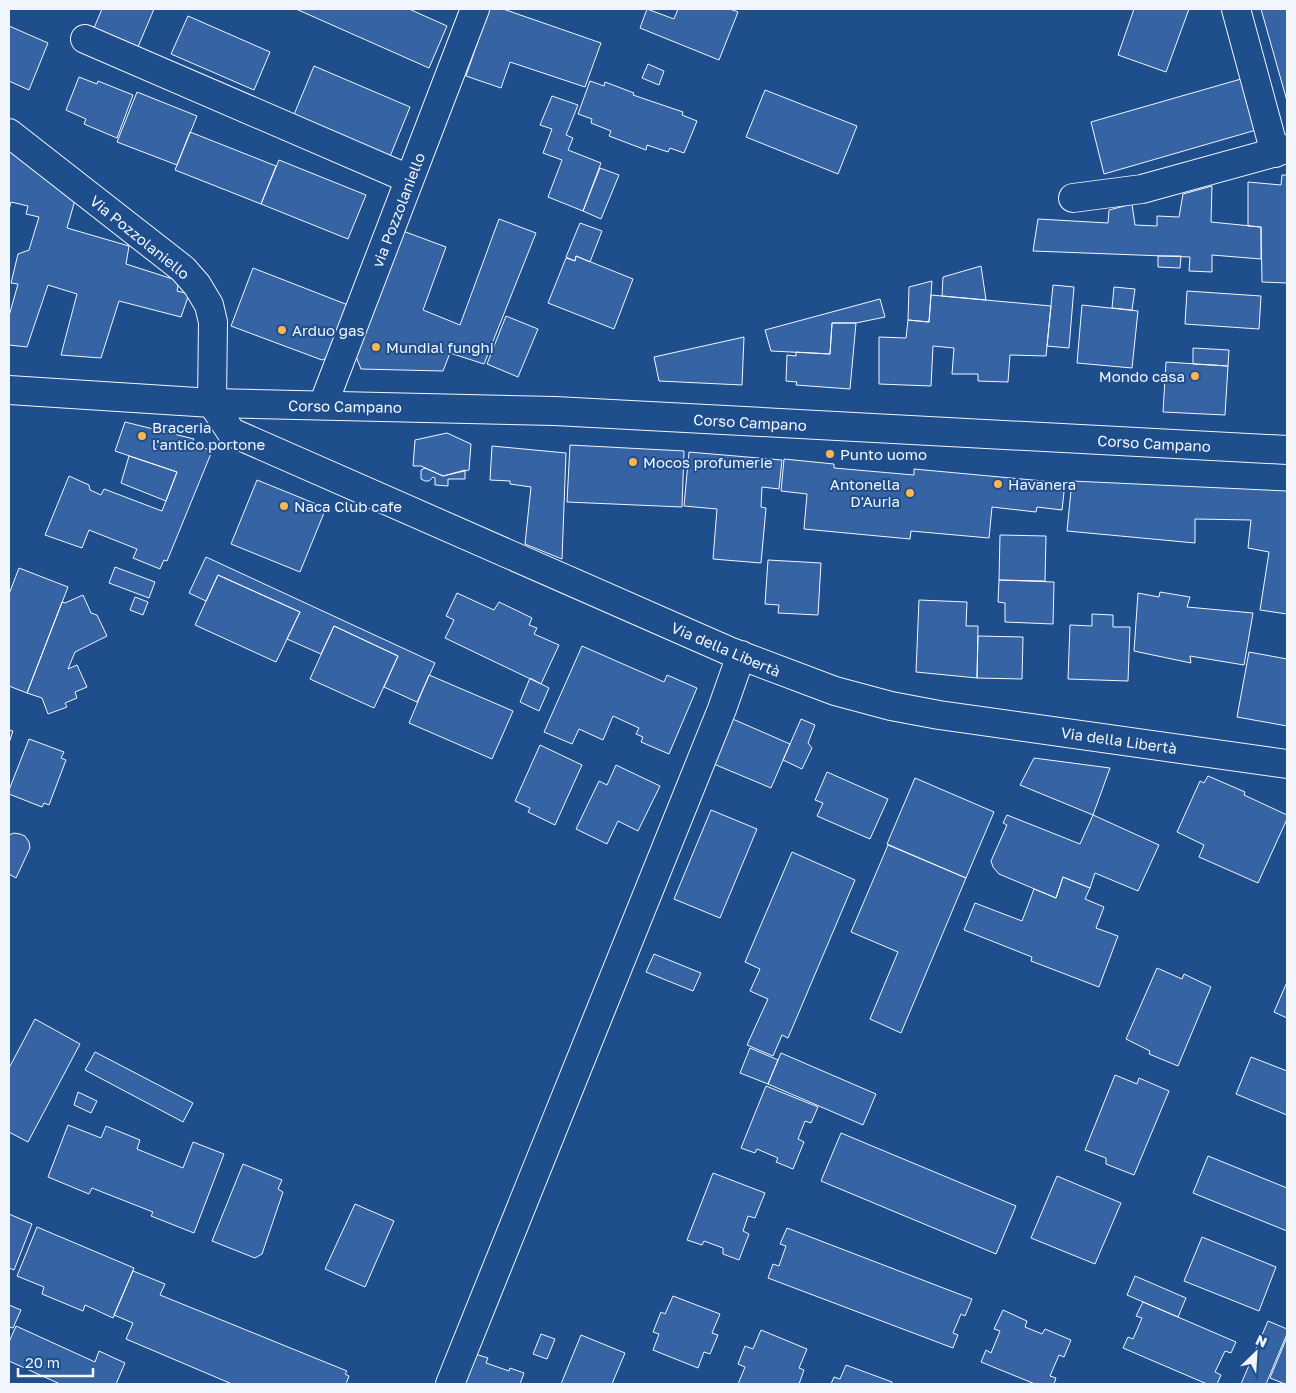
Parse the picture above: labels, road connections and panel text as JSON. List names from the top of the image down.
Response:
{
  "streets": {
    "street": [
      "via Pozzolaniello",
      "Via Pozzolaniello",
      "Corso Campano",
      "Via della Libertà"
    ]
  },
  "crossings": [
    ["via Pozzolaniello", "Via Pozzolaniello"],
    ["via Pozzolaniello", "Corso Campano"],
    ["Via Pozzolaniello", "Corso Campano"],
    ["Via Pozzolaniello", "Via della Libertà"],
    ["Corso Campano", "Via della Libertà"]
  ],
  "places": [
    "Arduo gas",
    "Mundial funghi",
    "Mondo casa",
    "Braceria l'antico portone",
    "Punto uomo",
    "Mocos profumerie",
    "Havanera",
    "Antonella D'Auria",
    "Naca Club cafe"
  ],
  "scale_bar": "20 m",
  "north": "top right"
}
